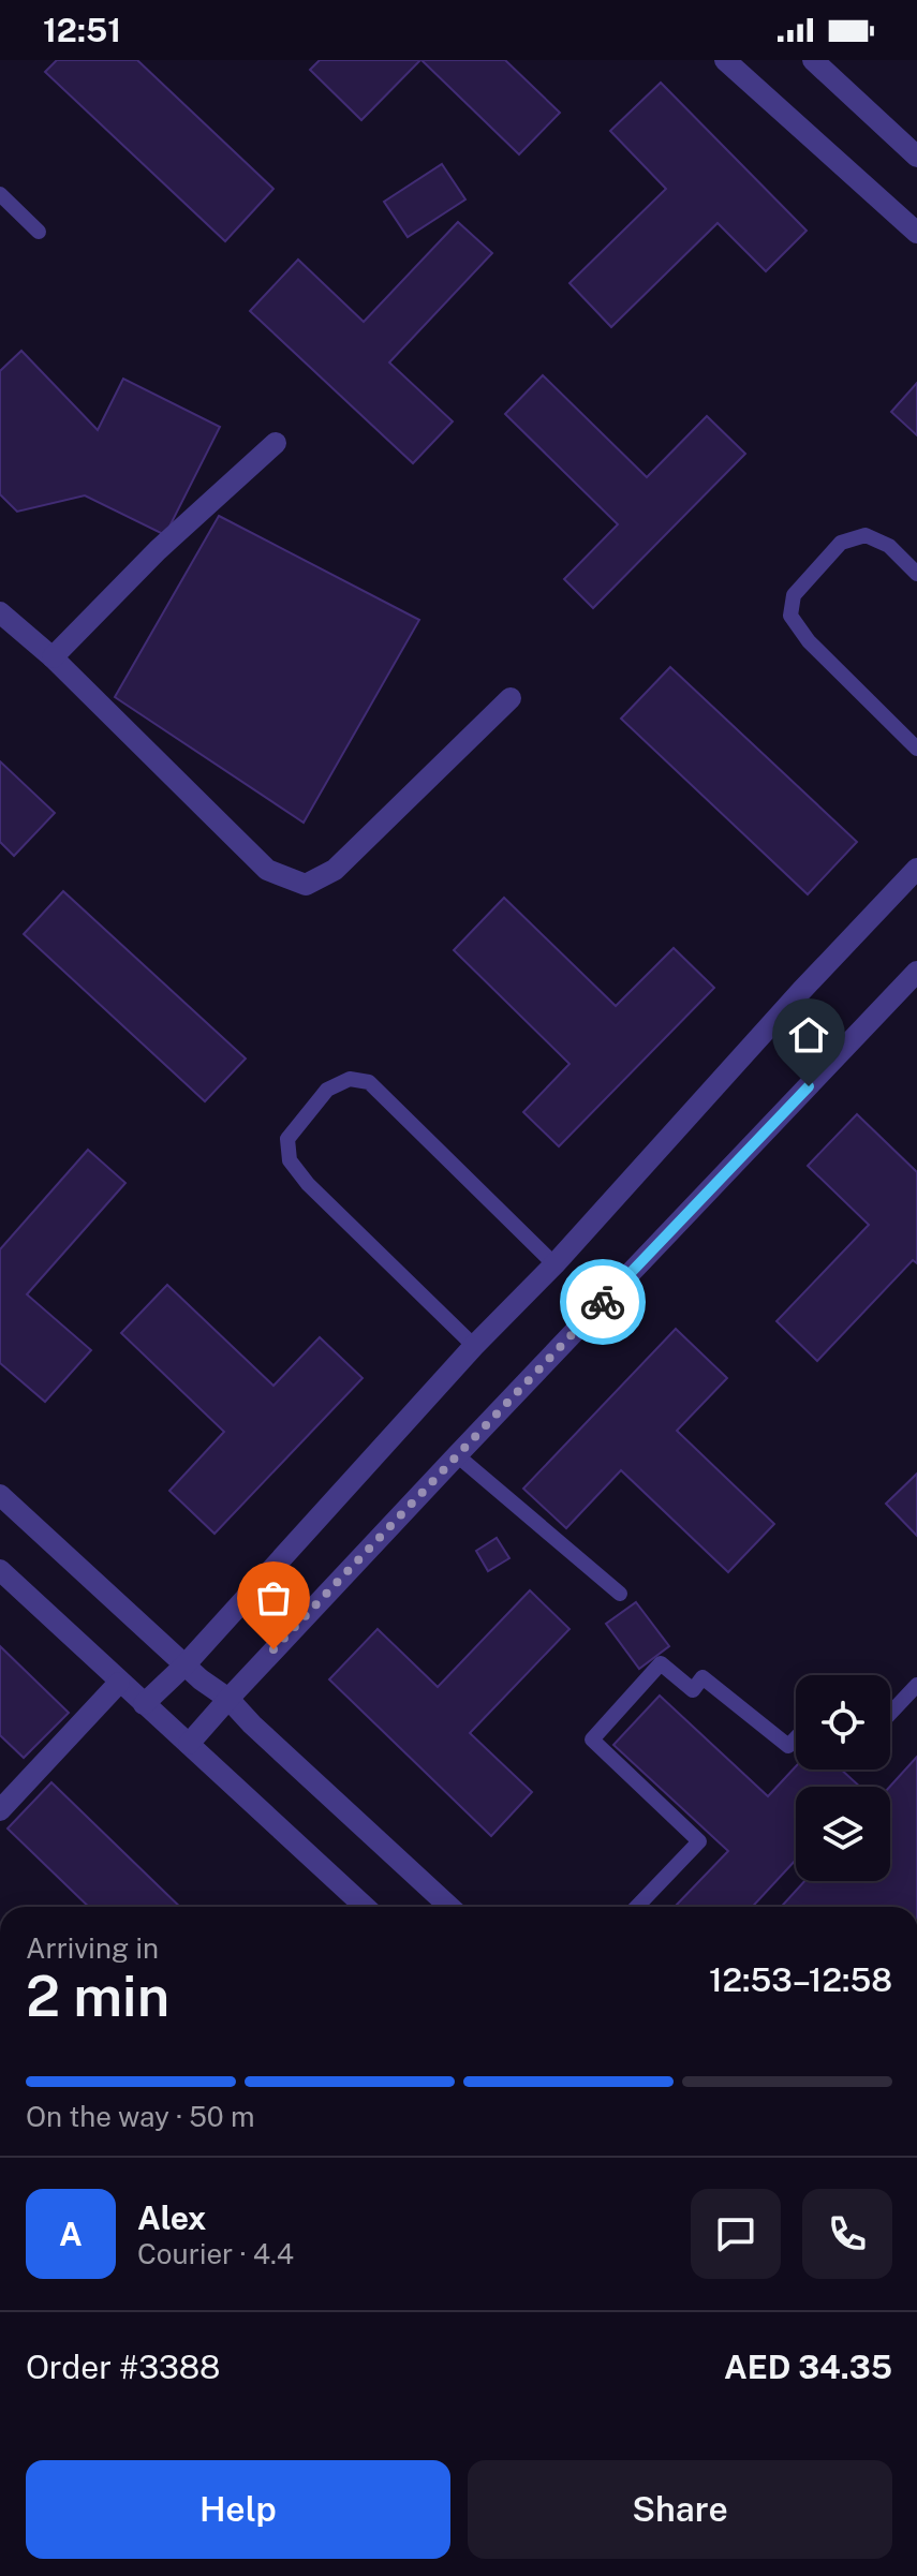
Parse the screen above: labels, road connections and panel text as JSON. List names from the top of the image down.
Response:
{
  "page": {
    "status": "12:51",
    "heading": ["2 min", "Arriving in", "12:53–12:58"],
    "panel": [
      "Alex",
      "Courier · 4.4",
      "Order #3388",
      "AED 34.35"
    ],
    "bar": "On the way · 50 m",
    "round": "A",
    "buttons": ["Help", "Share"]
  }
}
